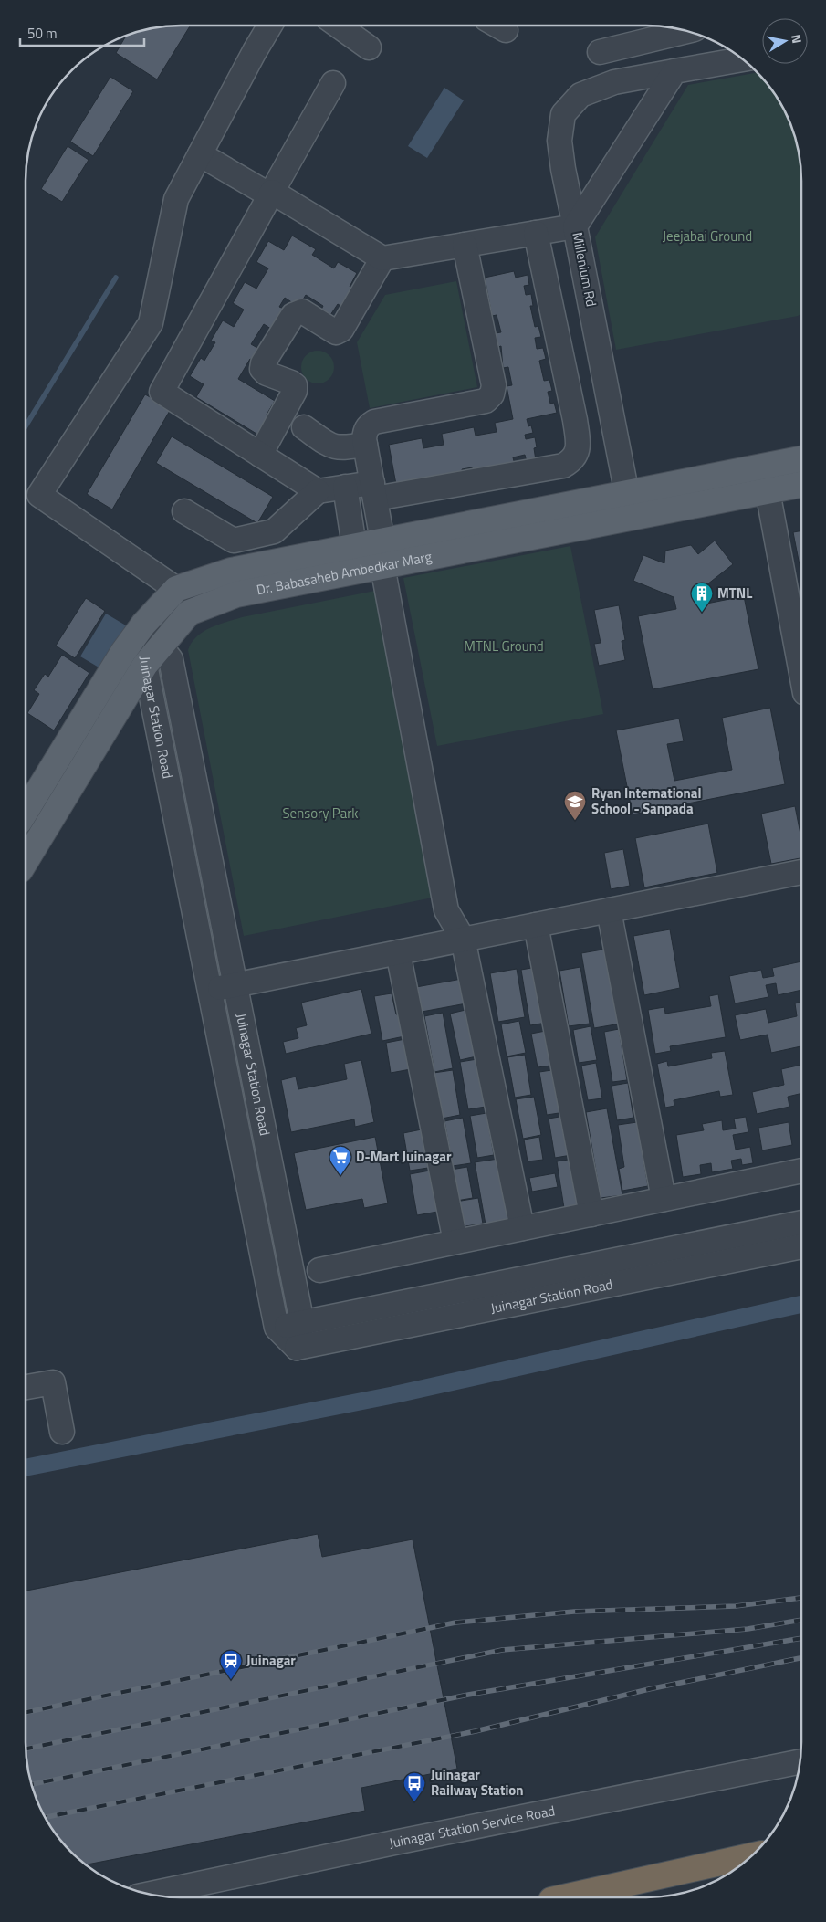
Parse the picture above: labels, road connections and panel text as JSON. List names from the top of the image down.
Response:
{
  "streets": {
    "main road": ["Dr. Babasaheb Ambedkar Marg"],
    "street": ["Millenium Rd", "Juinagar Station Road", "Juinagar Station Service Road"]
  },
  "crossings": [
    ["Millenium Rd", "Dr. Babasaheb Ambedkar Marg"],
    ["Dr. Babasaheb Ambedkar Marg", "Juinagar Station Road"]
  ],
  "parks": ["Jeejabai Ground", "MTNL Ground", "Sensory Park"],
  "places": {
    "building": ["MTNL"],
    "school or university": ["Ryan International School - Sanpada"],
    "supermarket": ["D-Mart Juinagar"],
    "station": ["Juinagar"],
    "bus stop": ["Juinagar Railway Station"]
  },
  "scale_bar": "50 m",
  "north": "right"
}
